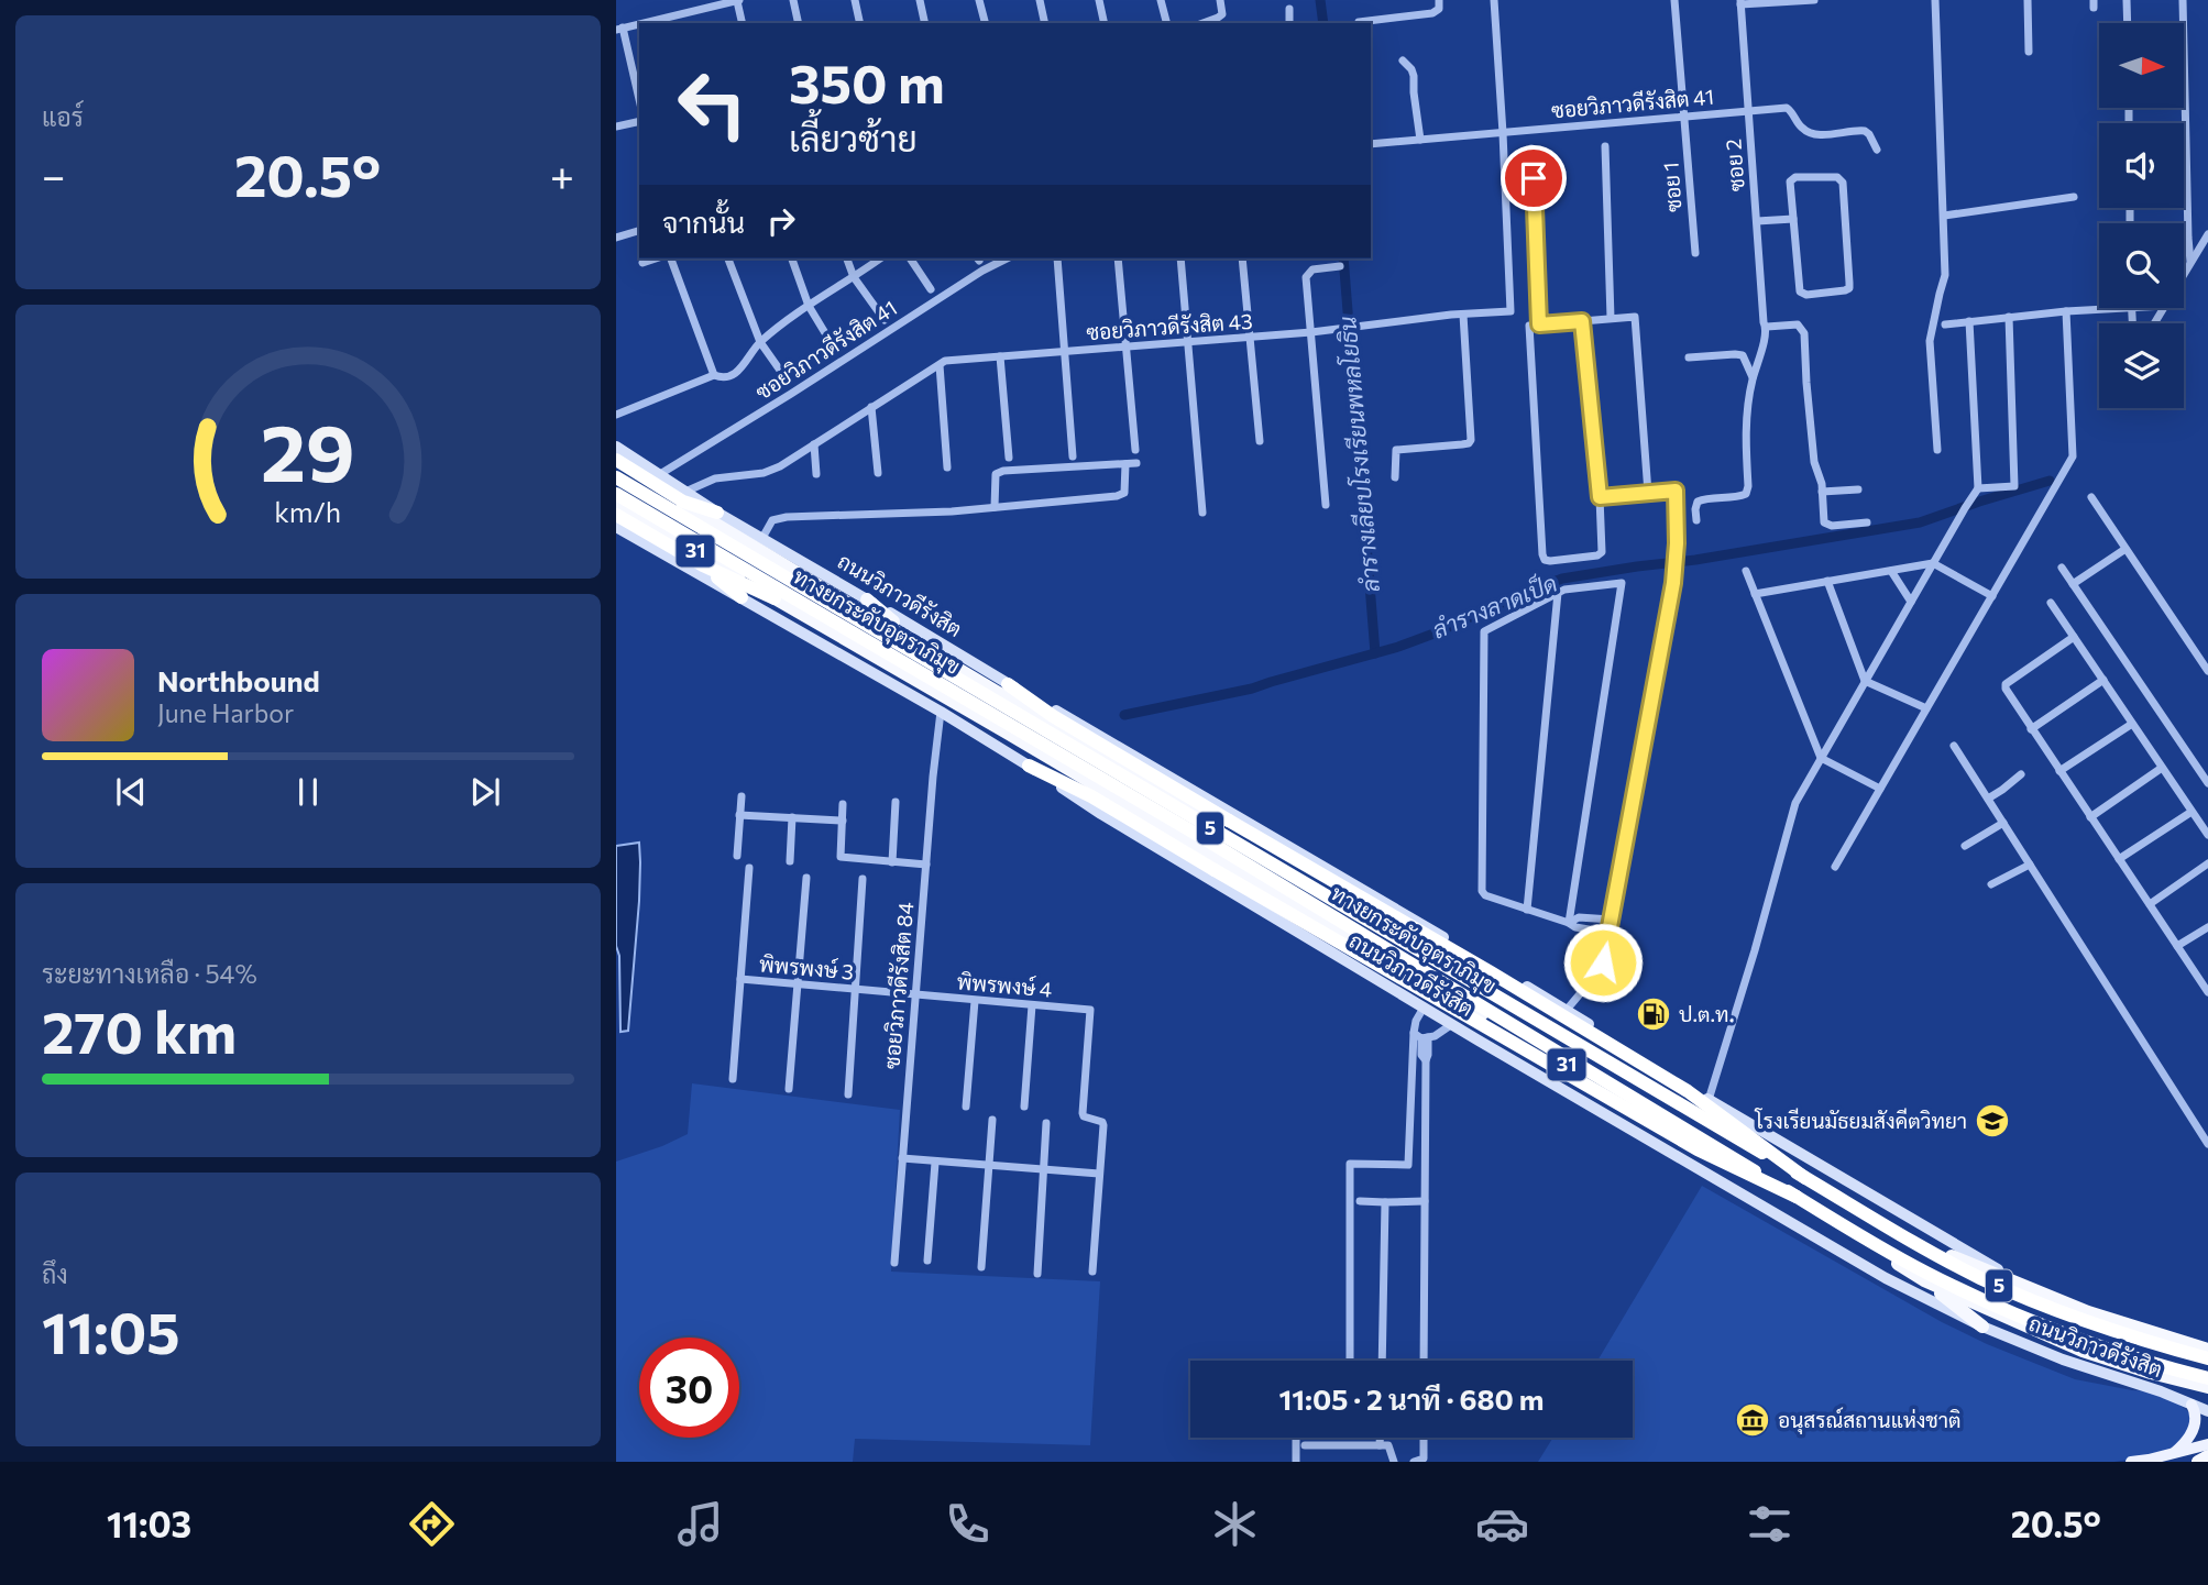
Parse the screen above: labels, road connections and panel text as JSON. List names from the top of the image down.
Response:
{
  "streets": {
    "highway": [
      "31",
      "ถนนวิภาวดีรังสิต",
      "ทางยกระดับอุตราภิมุข",
      "5"
    ],
    "street": [
      "ซอยวิภาวดีรังสิต 41",
      "ซอย 2",
      "ซอย 1",
      "ซอยวิภาวดีรังสิต 43",
      "พิพรพงษ์ 3",
      "ซอยวิภาวดีรังสิต 84",
      "พิพรพงษ์ 4"
    ]
  },
  "crossings": [
    ["ซอยวิภาวดีรังสิต 41", "ซอย 2"],
    ["ซอยวิภาวดีรังสิต 41", "ซอย 1"],
    ["ซอยวิภาวดีรังสิต 41", "ซอยวิภาวดีรังสิต 43"],
    ["ซอยวิภาวดีรังสิต 41", "ถนนวิภาวดีรังสิต"],
    ["ซอยวิภาวดีรังสิต 43", "ถนนวิภาวดีรังสิต"],
    ["31", "ถนนวิภาวดีรังสิต"],
    ["ถนนวิภาวดีรังสิต", "5"],
    ["ถนนวิภาวดีรังสิต", "ซอยวิภาวดีรังสิต 84"],
    ["ทางยกระดับอุตราภิมุข", "5"],
    ["พิพรพงษ์ 3", "ซอยวิภาวดีรังสิต 84"],
    ["พิพรพงษ์ 3", "พิพรพงษ์ 4"],
    ["ซอยวิภาวดีรังสิต 84", "พิพรพงษ์ 4"]
  ],
  "water": ["ลำรางเลียบโรงเรียนพหลโยธิน", "ลำรางลาดเป็ด"],
  "places": {
    "fuel station": ["ป.ต.ท."],
    "school or university": ["โรงเรียนมัธยมสังคีตวิทยา"],
    "museum": ["อนุสรณ์สถานแห่งชาติ"]
  },
  "north": "right",
  "page": {
    "tile": [
      "แอร์",
      ["ระยะทางเหลือ · 54%", "270 km"],
      ["ถึง", "11:05"]
    ],
    "turn": ["350 m", "เลี้ยวซ้าย"],
    "heat": ["−", "20.5°", "+"],
    "then": "จากนั้น",
    "song": ["Northbound", "June Harbor"],
    "limit": "30",
    "trip": "11:05 · 2 นาที · 680 m",
    "tabs": ["11:03", "20.5°"],
    "gauge": ["29", "km/h"]
  }
}
